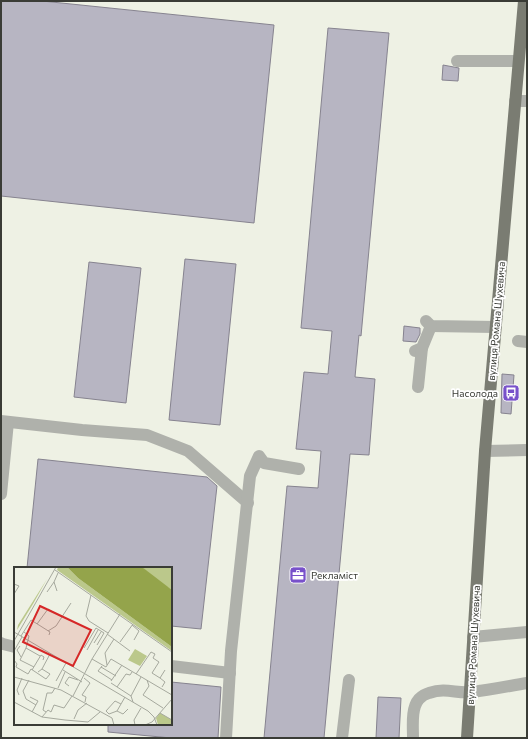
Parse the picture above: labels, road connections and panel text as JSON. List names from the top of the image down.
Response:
{
  "streets": {
    "main road": ["вулиця Романа Шухевича"]
  },
  "places": {
    "bus stop": ["Насолода"],
    "office": ["Рекламіст"]
  }
}
